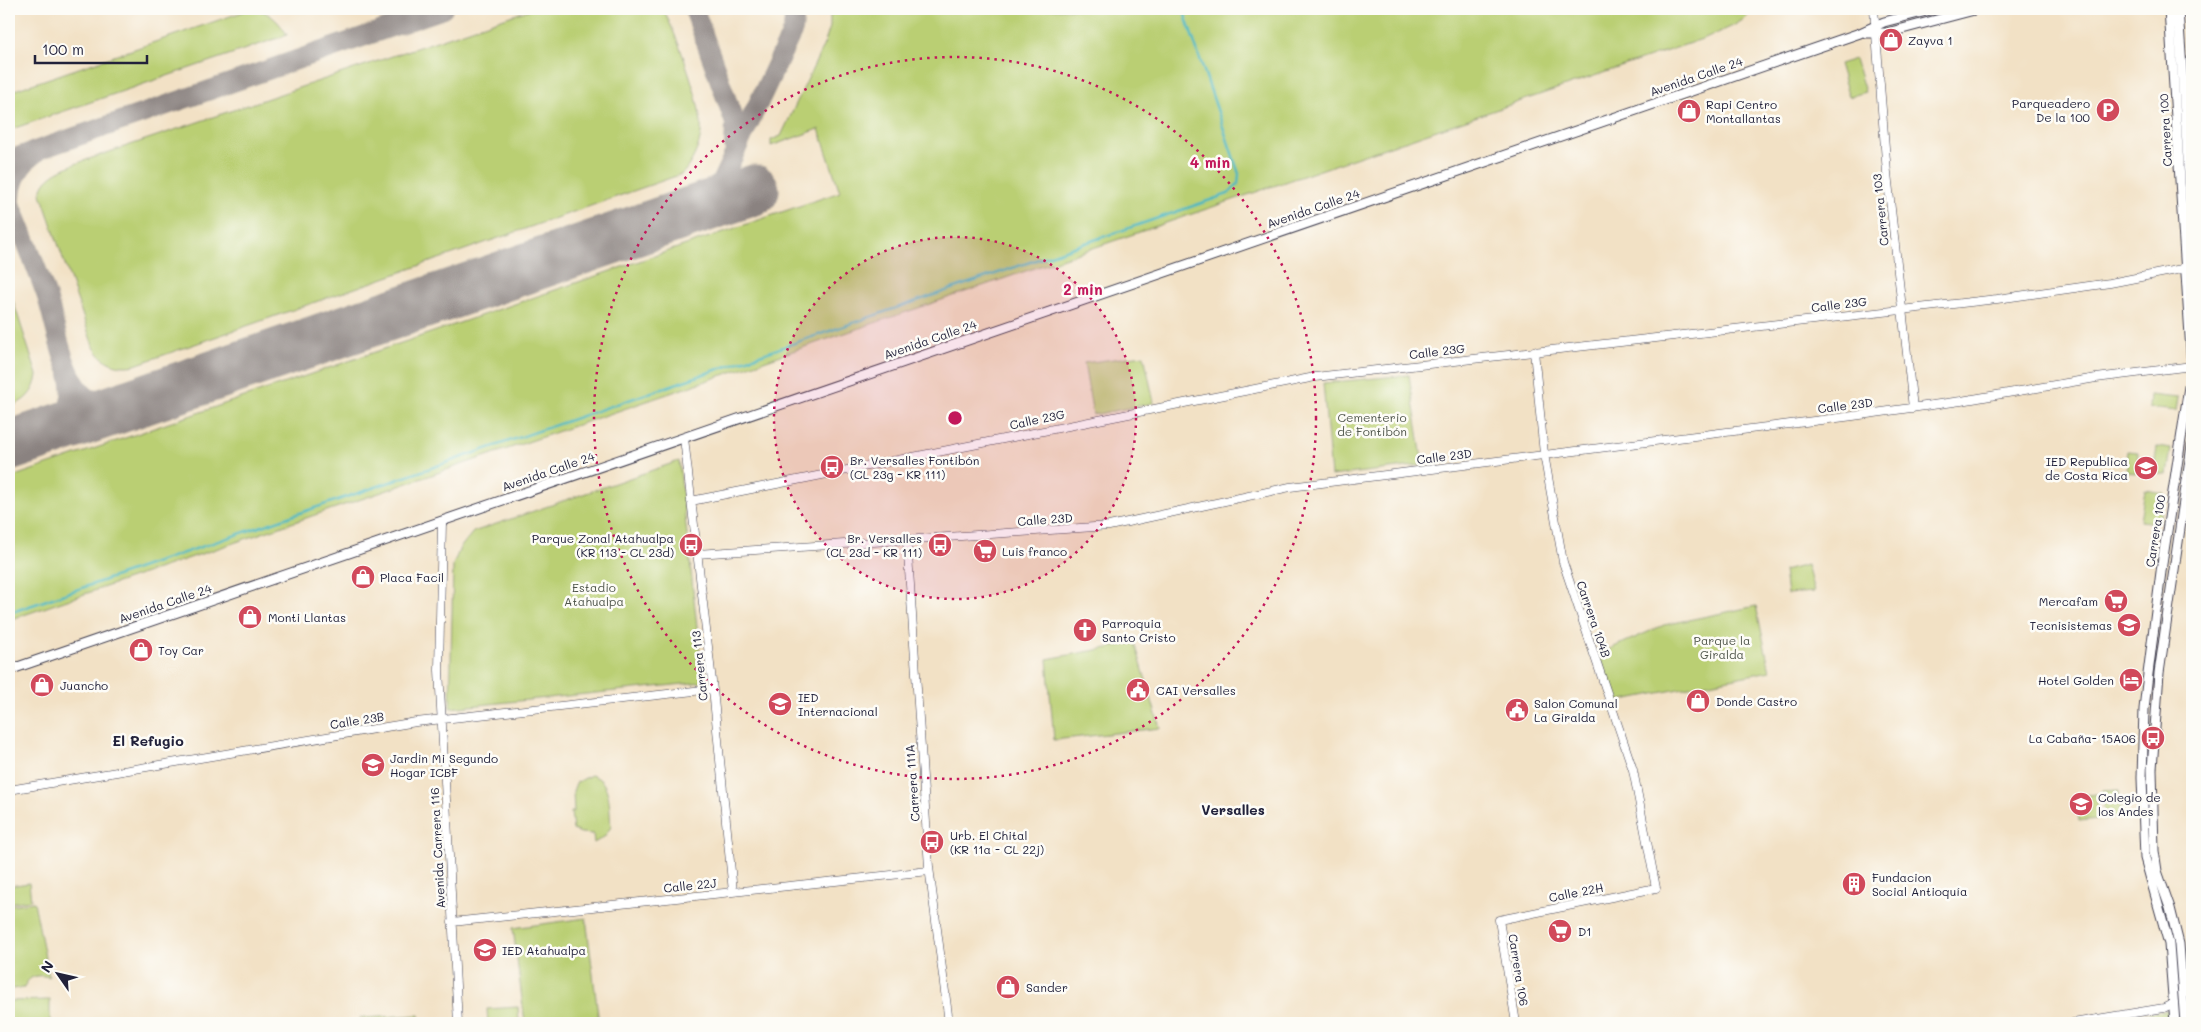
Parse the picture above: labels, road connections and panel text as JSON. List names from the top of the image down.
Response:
{
  "streets": {
    "main road": ["Avenida Calle 24", "Carrera 100"],
    "street": [
      "Carrera 103",
      "Calle 23G",
      "Calle 23D",
      "Carrera 104B",
      "Carrera 113",
      "Calle 23B",
      "Carrera 111A",
      "Avenida Carrera 116",
      "Calle 22J",
      "Calle 22H",
      "Carrera 106"
    ]
  },
  "crossings": [
    ["Avenida Calle 24", "Carrera 103"],
    ["Avenida Calle 24", "Carrera 113"],
    ["Avenida Calle 24", "Avenida Carrera 116"],
    ["Carrera 100", "Calle 23G"],
    ["Carrera 100", "Calle 23D"],
    ["Carrera 103", "Calle 23G"],
    ["Carrera 103", "Calle 23D"],
    ["Calle 23G", "Carrera 104B"],
    ["Calle 23G", "Carrera 113"],
    ["Calle 23D", "Carrera 104B"],
    ["Calle 23D", "Carrera 113"],
    ["Calle 23D", "Carrera 111A"],
    ["Carrera 104B", "Calle 22H"],
    ["Carrera 113", "Calle 23B"],
    ["Carrera 113", "Calle 22J"],
    ["Calle 23B", "Avenida Carrera 116"],
    ["Carrera 111A", "Calle 22J"],
    ["Avenida Carrera 116", "Calle 22J"],
    ["Calle 22H", "Carrera 106"]
  ],
  "districts": ["El Refugio", "Versalles"],
  "parks": ["Cementerio de Fontibón", "Estadio Atahualpa", "Parque la Giralda"],
  "places": {
    "shop": [
      "Zayva 1",
      "Rapi Centro Montallantas",
      "Placa Facil",
      "Monti Llantas",
      "Toy Car",
      "Juancho",
      "Donde Castro",
      "Sander"
    ],
    "parking": ["Parqueadero De la 100"],
    "bus stop": [
      "Br. Versalles Fontibón (CL 23g - KR 111)",
      "Parque Zonal Atahualpa (KR 113 - CL 23d)",
      "Br. Versalles (CL 23d - KR 111)",
      "La Cabaña- 15A06",
      "Urb. El Chital (KR 11a - CL 22j)"
    ],
    "school or university": [
      "IED Republica de Costa Rica",
      "Tecnisistemas",
      "IED Internacional",
      "Jardin Mi Segundo Hogar ICBF",
      "Colegio de los Andes",
      "IED Atahualpa"
    ],
    "supermarket": ["Luis franco", "Mercafam", "D1"],
    "church": ["Parroquia Santo Cristo"],
    "hotel": ["Hotel Golden"],
    "public building": ["CAI Versalles", "Salon Comunal La Giralda"],
    "building": ["Fundacion Social Antioquía"]
  },
  "scale_bar": "100 m",
  "north": "top left",
  "rings": ["4 min", "2 min"]
}
